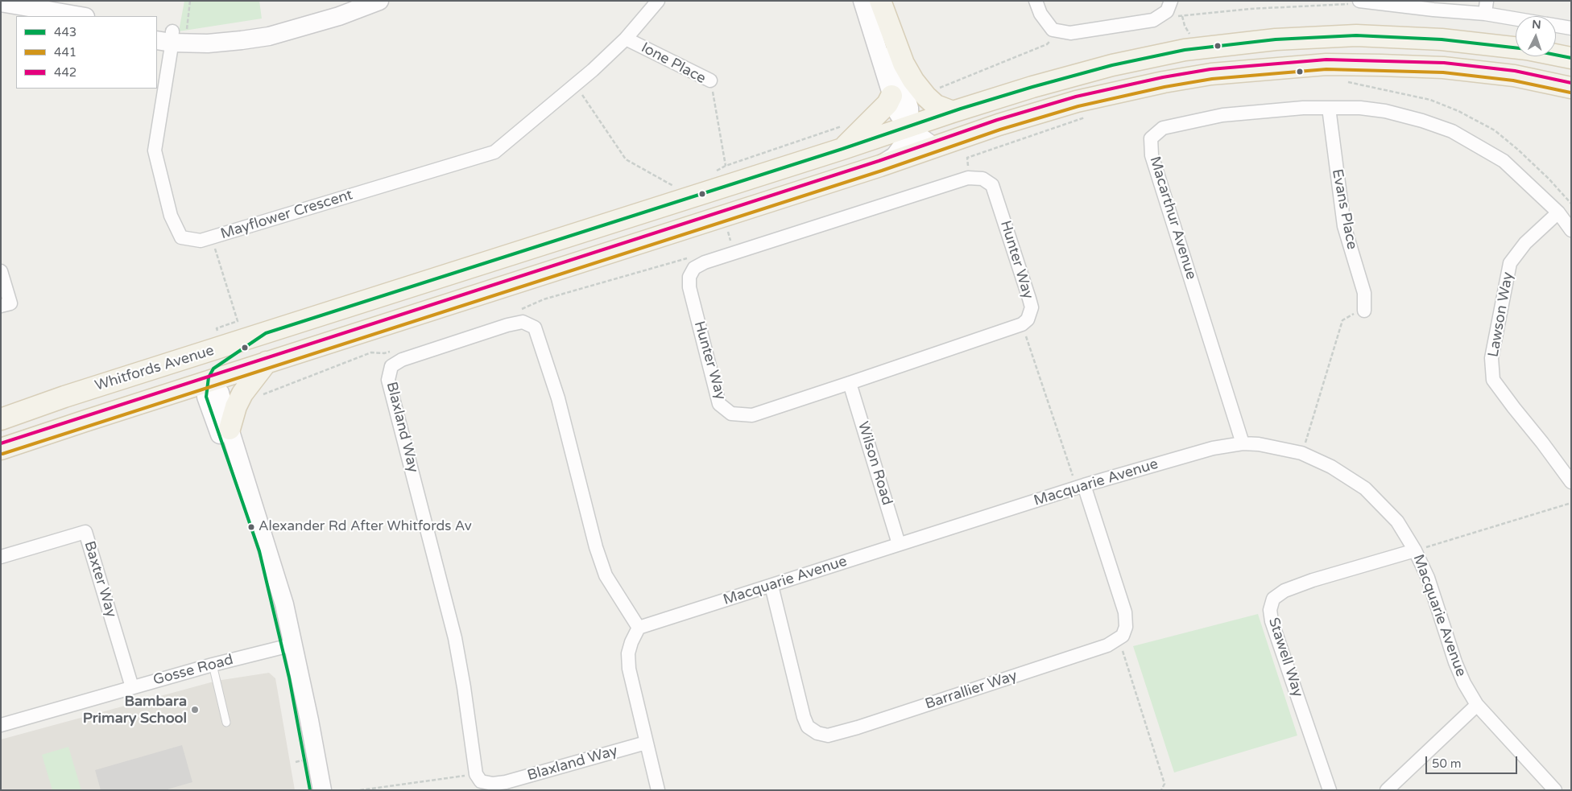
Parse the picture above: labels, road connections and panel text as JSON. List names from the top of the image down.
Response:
{
  "streets": {
    "main road": ["Whitfords Avenue"],
    "street": [
      "Ione Place",
      "Evans Place",
      "Mayflower Crescent",
      "Macarthur Avenue",
      "Hunter Way",
      "Lawson Way",
      "Blaxland Way",
      "Wilson Road",
      "Macquarie Avenue",
      "Baxter Way",
      "Stawell Way",
      "Gosse Road",
      "Barrallier Way"
    ]
  },
  "crossings": [
    ["Ione Place", "Mayflower Crescent"],
    ["Evans Place", "Macarthur Avenue"],
    ["Macarthur Avenue", "Lawson Way"],
    ["Macarthur Avenue", "Macquarie Avenue"],
    ["Hunter Way", "Wilson Road"],
    ["Blaxland Way", "Macquarie Avenue"],
    ["Wilson Road", "Macquarie Avenue"],
    ["Macquarie Avenue", "Stawell Way"],
    ["Macquarie Avenue", "Barrallier Way"],
    ["Baxter Way", "Gosse Road"]
  ],
  "places": ["Alexander Rd After Whitfords Av", "Bambara Primary School"],
  "lines": ["transit line 443", "transit line 442", "transit line 441"],
  "legend": ["443", "441", "442"],
  "scale_bar": "50 m",
  "north": "top"
}
